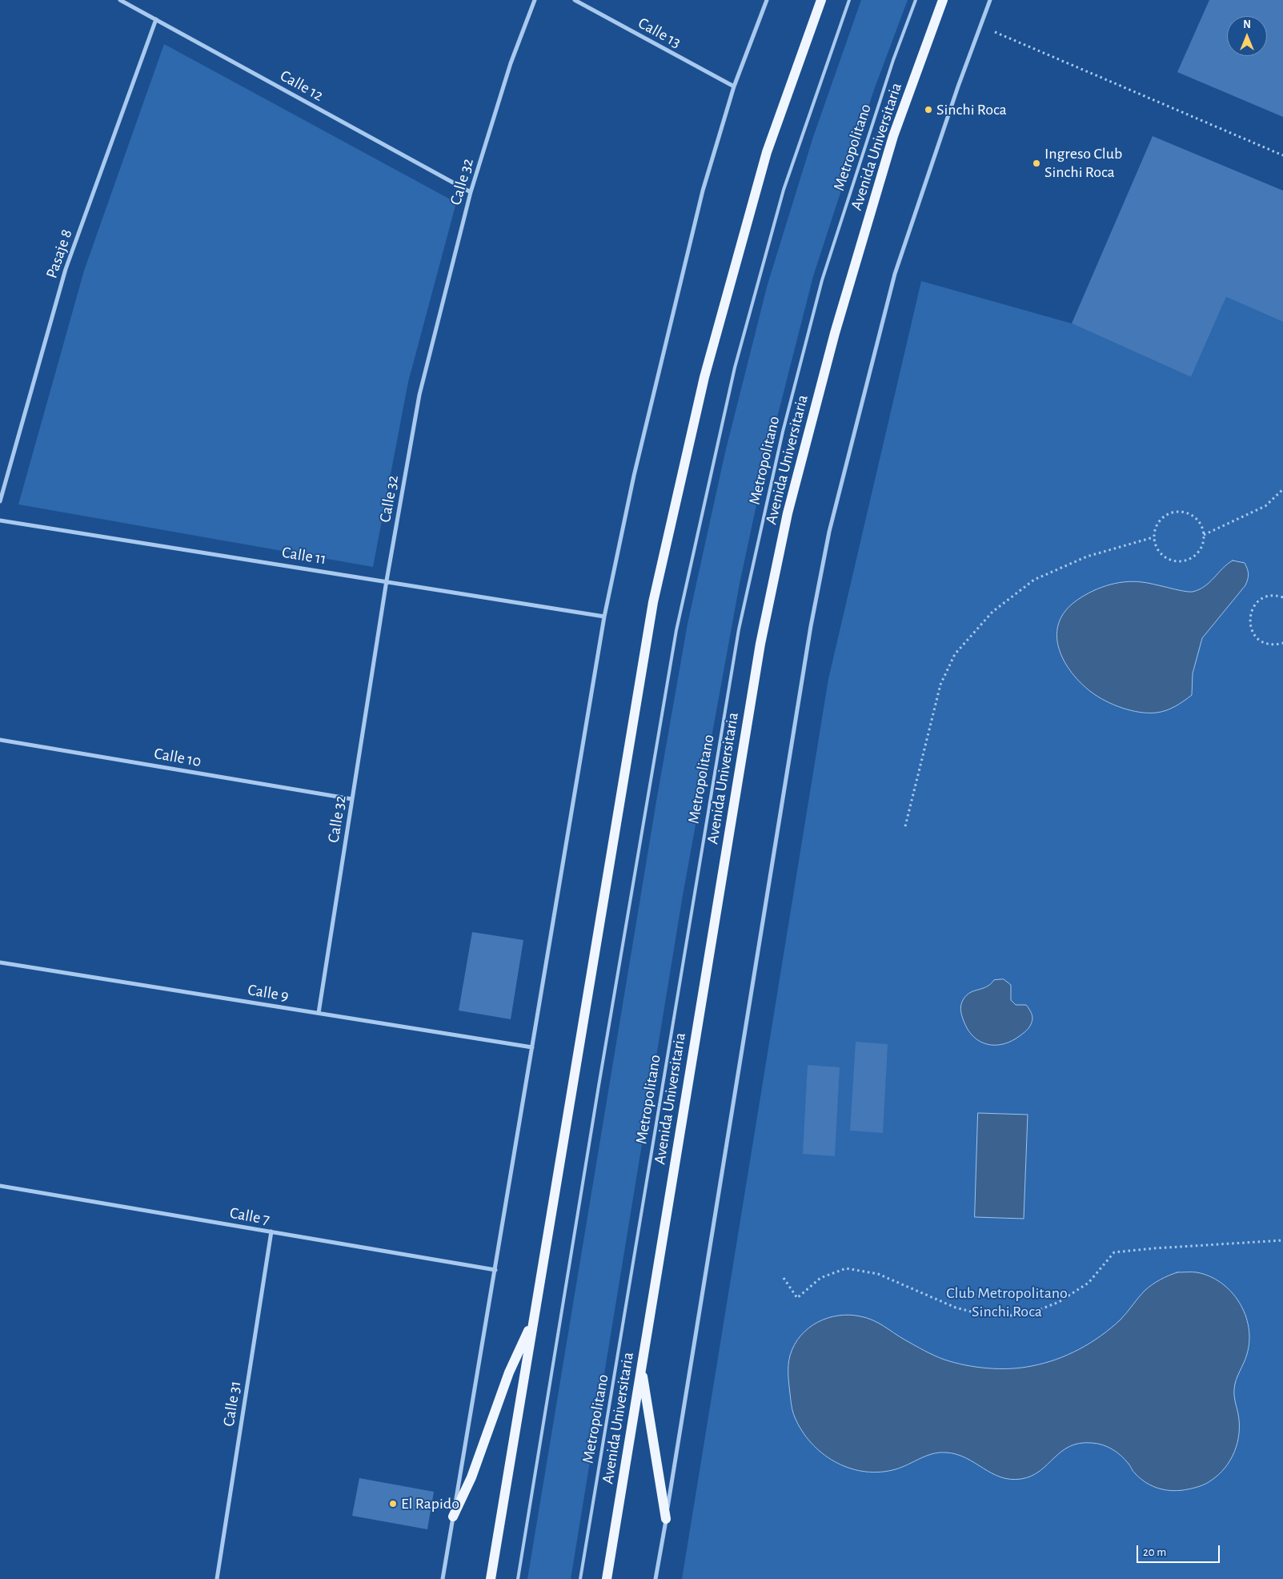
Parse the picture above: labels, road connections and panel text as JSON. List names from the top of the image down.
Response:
{
  "streets": {
    "main road": ["Avenida Universitaria"],
    "street": [
      "Calle 13",
      "Calle 12",
      "Calle 32",
      "Pasaje 8",
      "Calle 11",
      "Calle 10",
      "Calle 9",
      "Calle 7",
      "Calle 31"
    ],
    "lane": ["Metropolitano"]
  },
  "crossings": [
    ["Calle 12", "Calle 32"],
    ["Calle 12", "Pasaje 8"],
    ["Calle 32", "Calle 11"],
    ["Calle 32", "Calle 10"],
    ["Calle 32", "Calle 9"],
    ["Calle 7", "Calle 31"]
  ],
  "parks": ["Club Metropolitano Sinchi Roca"],
  "places": ["Sinchi Roca", "Ingreso Club Sinchi Roca", "El Rapido"],
  "scale_bar": "20 m",
  "north": "top"
}
